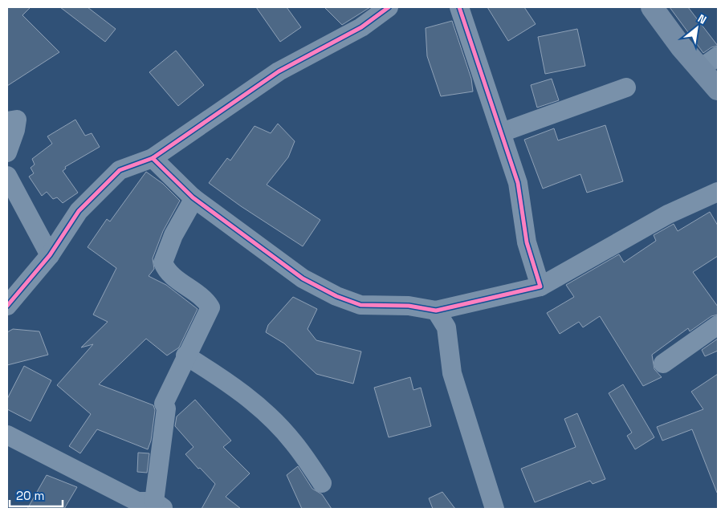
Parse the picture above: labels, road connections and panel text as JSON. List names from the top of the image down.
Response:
{
  "scale_bar": "20 m",
  "north": "top right"
}
